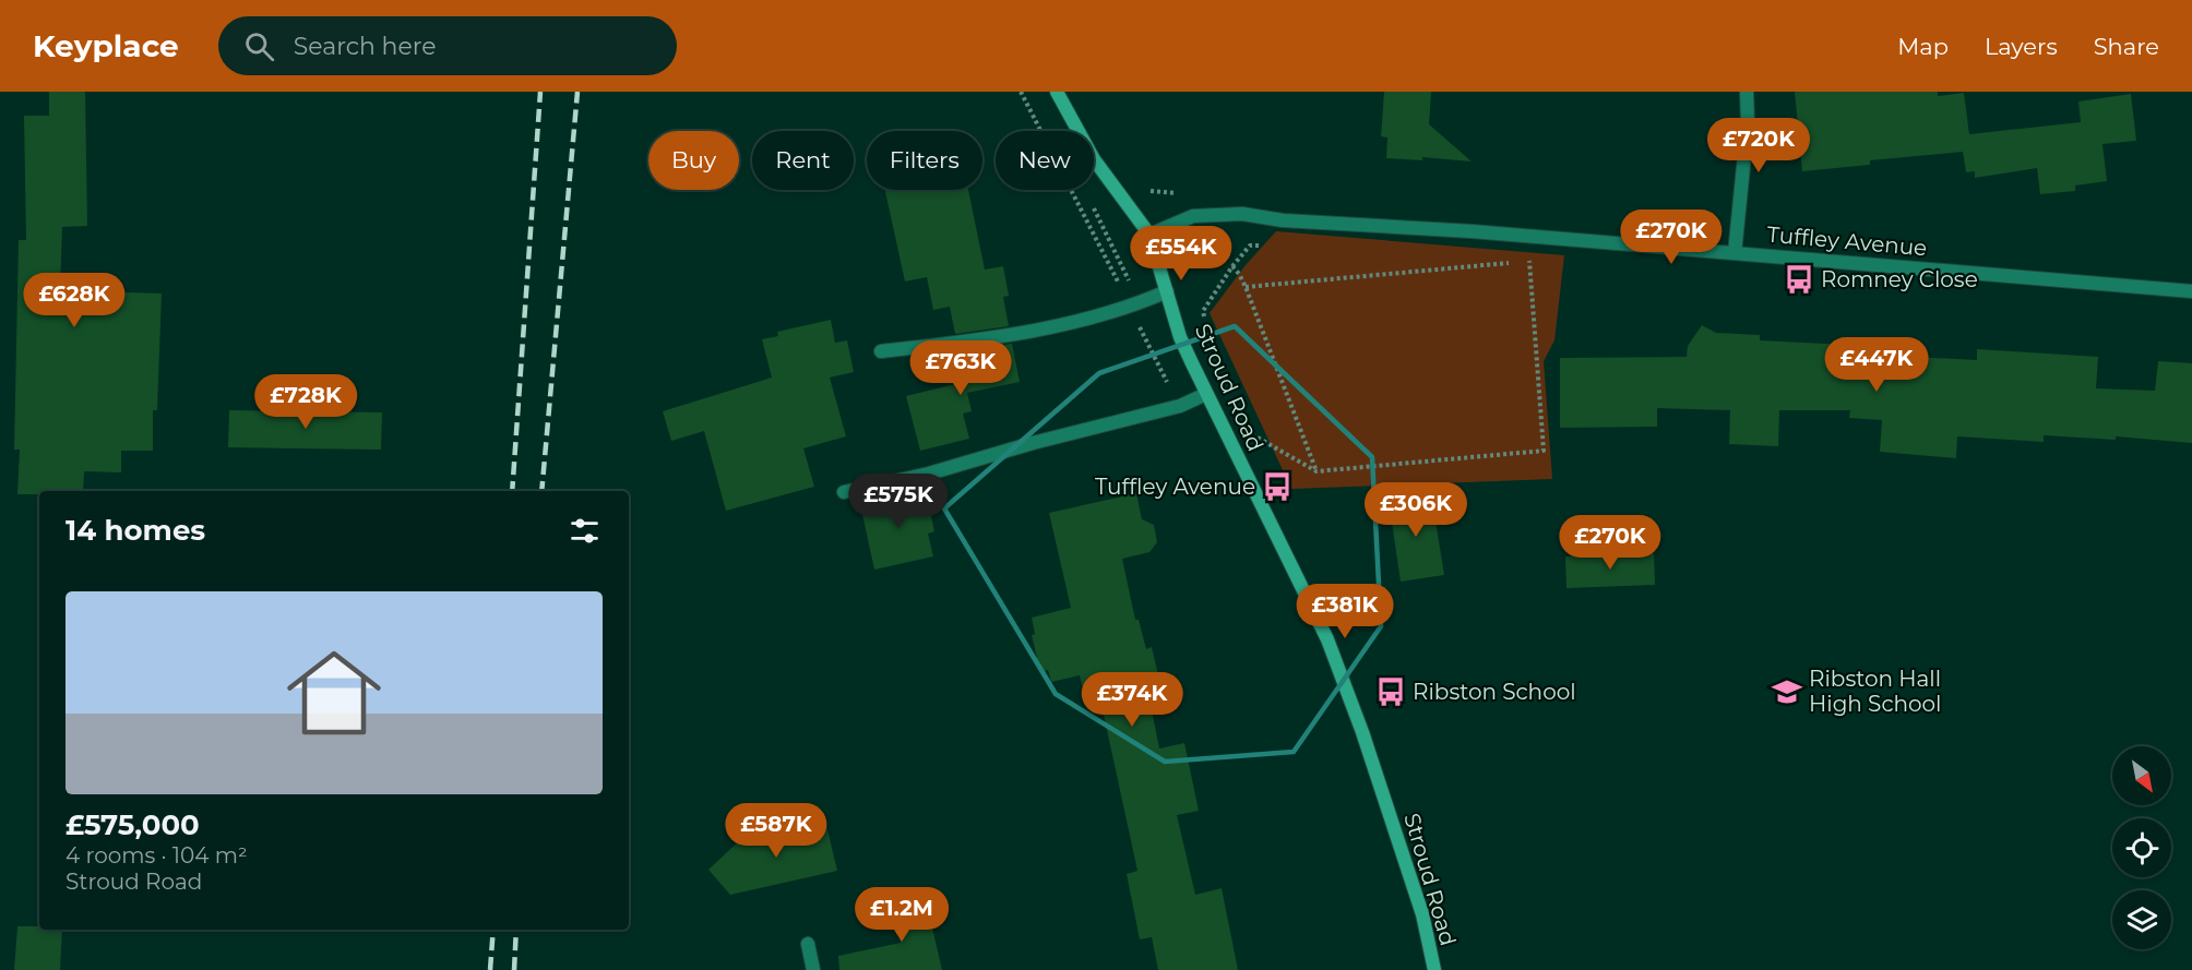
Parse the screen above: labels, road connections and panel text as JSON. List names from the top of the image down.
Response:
{
  "streets": {
    "main road": ["Stroud Road"],
    "street": ["Tuffley Avenue"]
  },
  "crossings": [
    ["Tuffley Avenue", "Stroud Road"]
  ],
  "places": {
    "bus stop": ["Romney Close", "Tuffley Avenue", "Ribston School"],
    "school or university": ["Ribston Hall High School"]
  },
  "north": "bottom right",
  "page": {
    "header": "Keyplace",
    "search": "Search here",
    "nav": ["Map", "Layers", "Share"],
    "price": [
      "£720K",
      "£270K",
      "£554K",
      "£628K",
      "£447K",
      "£763K",
      "£728K",
      "£575K",
      "£306K",
      "£270K",
      "£381K",
      "£374K",
      "£587K",
      "£1.2M"
    ],
    "chip": [
      "Buy",
      "Rent",
      "Filters",
      "New"
    ],
    "heading": "14 homes",
    "list": [
      {
        "name": "£575,000",
        "note": "4 rooms · 104 m² · Stroud Road"
      }
    ]
  }
}
